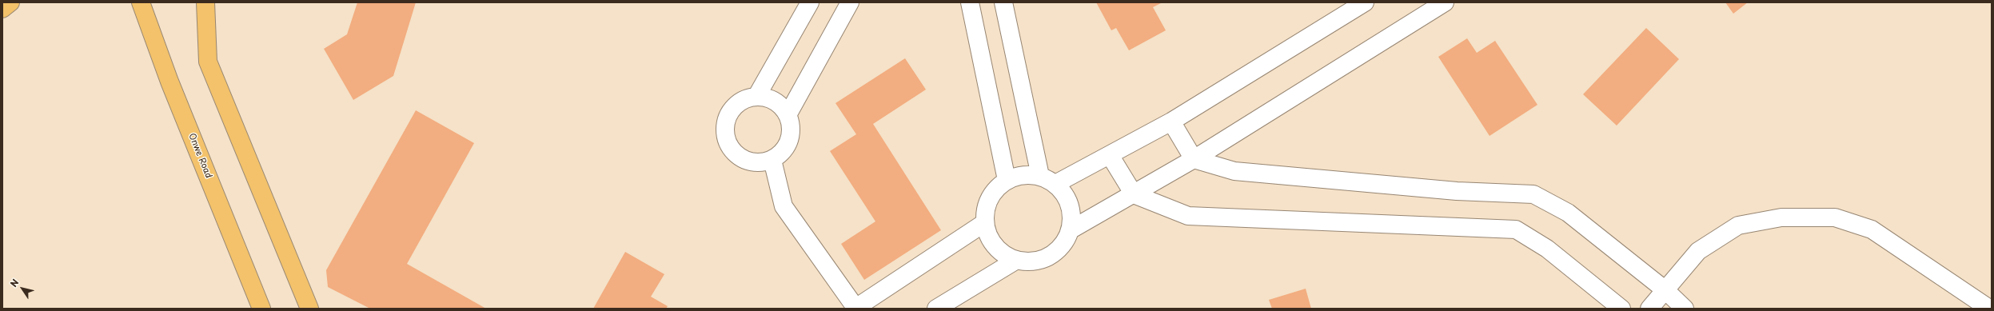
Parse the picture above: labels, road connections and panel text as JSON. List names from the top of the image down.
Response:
{
  "streets": {
    "main road": ["Onwe Road"]
  },
  "north": "top left"
}
